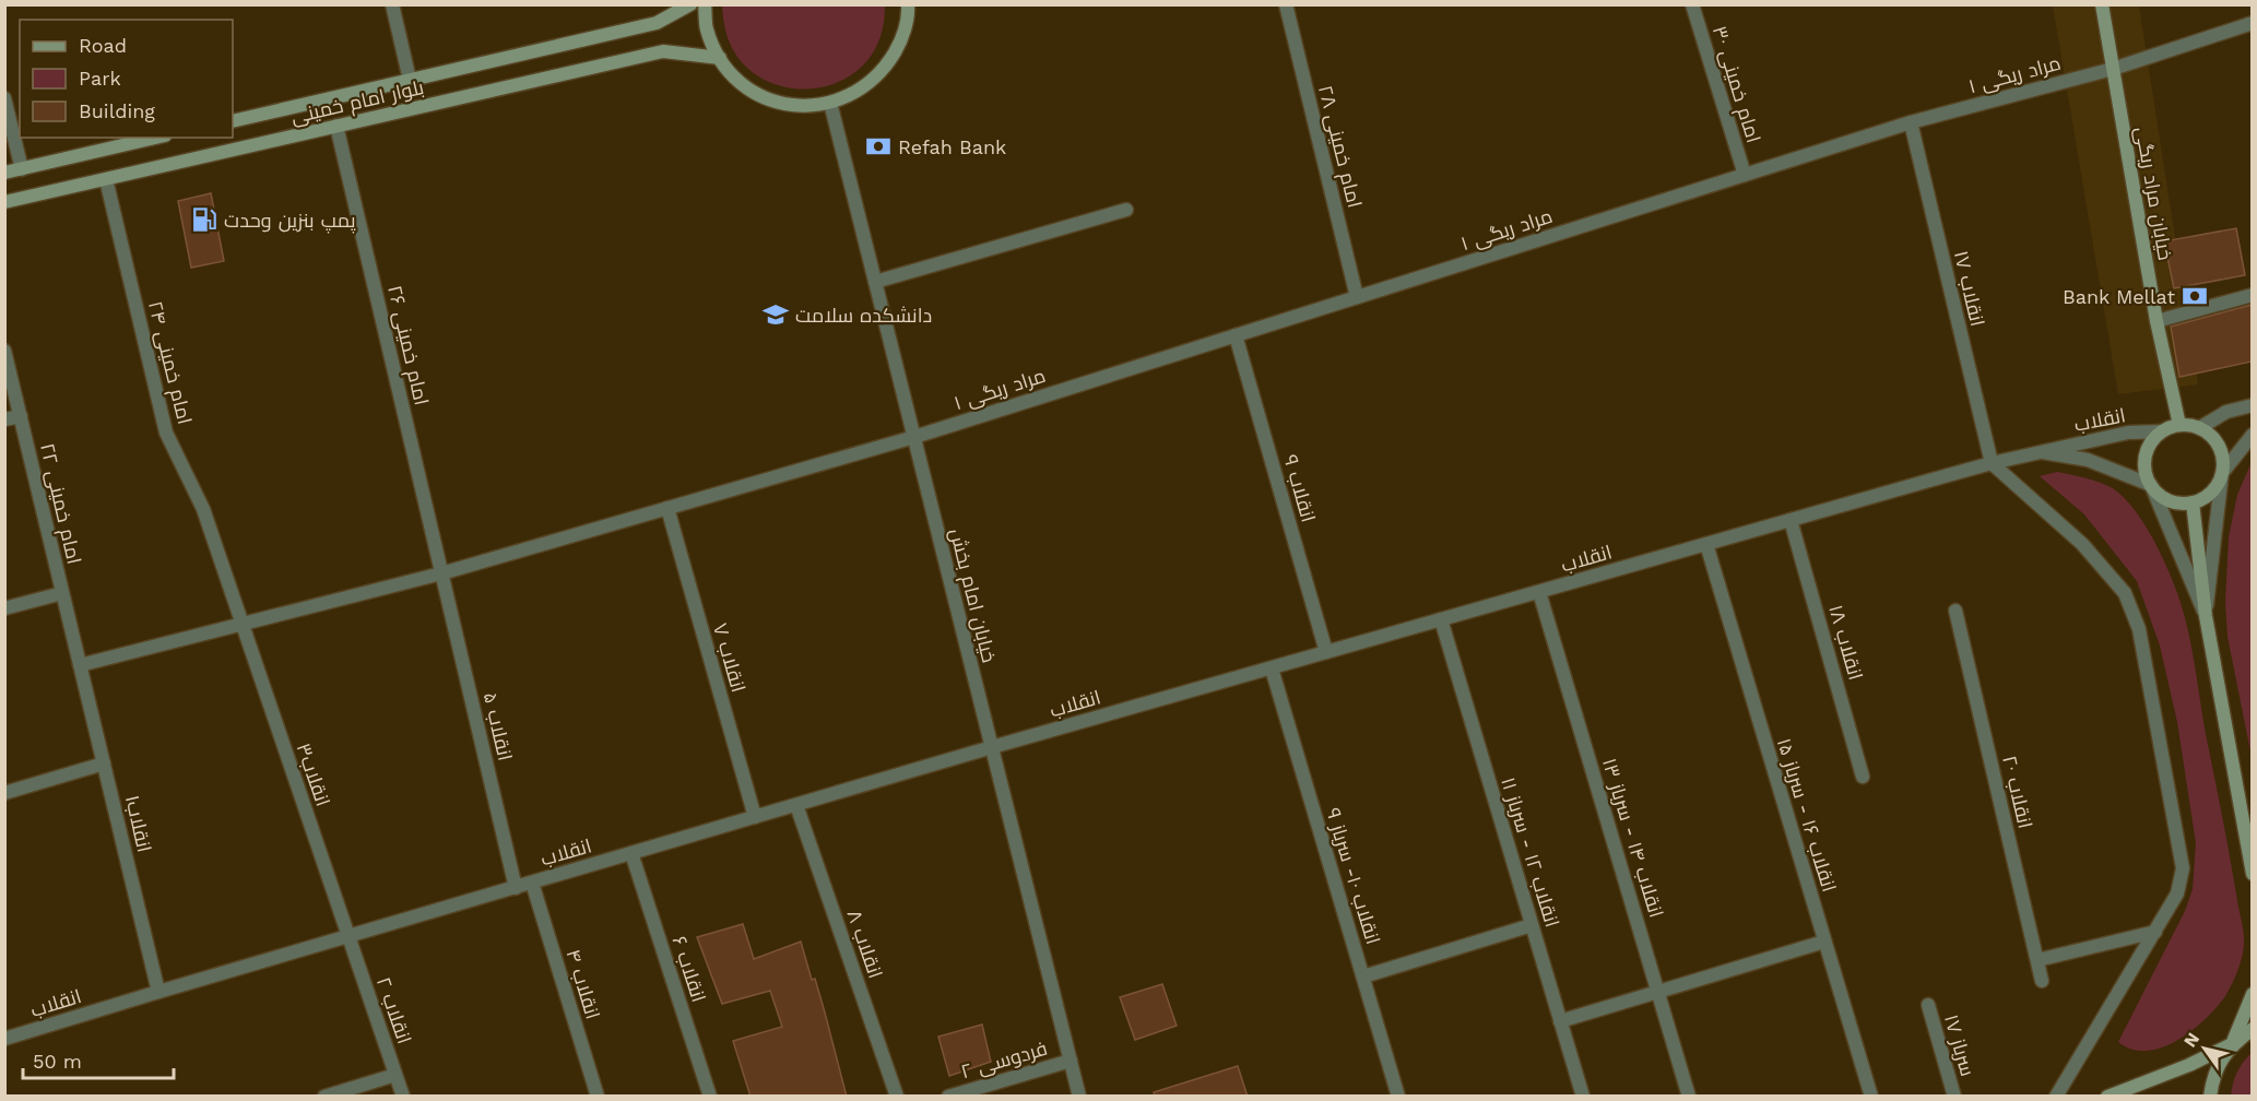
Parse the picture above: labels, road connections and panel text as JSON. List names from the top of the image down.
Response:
{
  "streets": {
    "main road": ["بلوار امام خمینی", "خیابان مراد ریگی"],
    "street": [
      "مراد ریگی ۱",
      "امام خمینی ۳۰",
      "امام خمینی ۲۸",
      "انقلاب ۱۷",
      "امام خمینی ۲۶",
      "امام خمینی ۲۴",
      "انقلاب",
      "انقلاب ۹",
      "امام خمینی ۲۲",
      "خیابان امام بخش",
      "انقلاب ۱۸",
      "انقلاب ۷",
      "انقلاب ۵",
      "انقلاب۳",
      "انقلاب ۲۰",
      "انقلاب ۱۶ - سرباز ۱۵",
      "انقلاب۱",
      "انقلاب ۱۴ - سرباز ۱۳",
      "انقلاب ۱۲ - سرباز ۱۱",
      "انقلاب ۱۰- سرباز ۹",
      "انقلاب ۸",
      "انقلاب ۶",
      "انقلاب ۴",
      "انقلاب ۲",
      "سرباز ۱۷",
      "فردوسی ۲"
    ]
  },
  "crossings": [
    ["مراد ریگی ۱", "امام خمینی ۳۰"],
    ["مراد ریگی ۱", "امام خمینی ۲۸"],
    ["مراد ریگی ۱", "خیابان مراد ریگی"],
    ["مراد ریگی ۱", "انقلاب ۱۷"],
    ["مراد ریگی ۱", "امام خمینی ۲۶"],
    ["مراد ریگی ۱", "امام خمینی ۲۴"],
    ["مراد ریگی ۱", "انقلاب ۹"],
    ["مراد ریگی ۱", "امام خمینی ۲۲"],
    ["مراد ریگی ۱", "خیابان امام بخش"],
    ["مراد ریگی ۱", "انقلاب ۷"],
    ["مراد ریگی ۱", "انقلاب ۵"],
    ["مراد ریگی ۱", "انقلاب۳"],
    ["مراد ریگی ۱", "انقلاب۱"],
    ["بلوار امام خمینی", "امام خمینی ۲۶"],
    ["بلوار امام خمینی", "امام خمینی ۲۴"],
    ["خیابان مراد ریگی", "انقلاب"],
    ["انقلاب ۱۷", "انقلاب"],
    ["امام خمینی ۲۶", "انقلاب ۵"],
    ["امام خمینی ۲۴", "انقلاب۳"],
    ["انقلاب", "انقلاب ۹"],
    ["انقلاب", "خیابان امام بخش"],
    ["انقلاب", "انقلاب ۱۸"],
    ["انقلاب", "انقلاب ۷"],
    ["انقلاب", "انقلاب ۵"],
    ["انقلاب", "انقلاب۳"],
    ["انقلاب", "انقلاب ۱۶ - سرباز ۱۵"],
    ["انقلاب", "انقلاب۱"],
    ["انقلاب", "انقلاب ۱۴ - سرباز ۱۳"],
    ["انقلاب", "انقلاب ۱۲ - سرباز ۱۱"],
    ["انقلاب", "انقلاب ۱۰- سرباز ۹"],
    ["انقلاب", "انقلاب ۸"],
    ["انقلاب", "انقلاب ۶"],
    ["انقلاب", "انقلاب ۴"],
    ["انقلاب", "انقلاب ۲"],
    ["امام خمینی ۲۲", "انقلاب۱"],
    ["خیابان امام بخش", "فردوسی ۲"],
    ["انقلاب۳", "انقلاب ۲"]
  ],
  "places": {
    "bank": ["Refah Bank", "Bank Mellat"],
    "fuel station": ["پمپ بنزین وحدت"],
    "school or university": ["دانشکده سلامت"]
  },
  "legend": ["Road", "Park", "Building"],
  "scale_bar": "50 m",
  "north": "top left"
}
